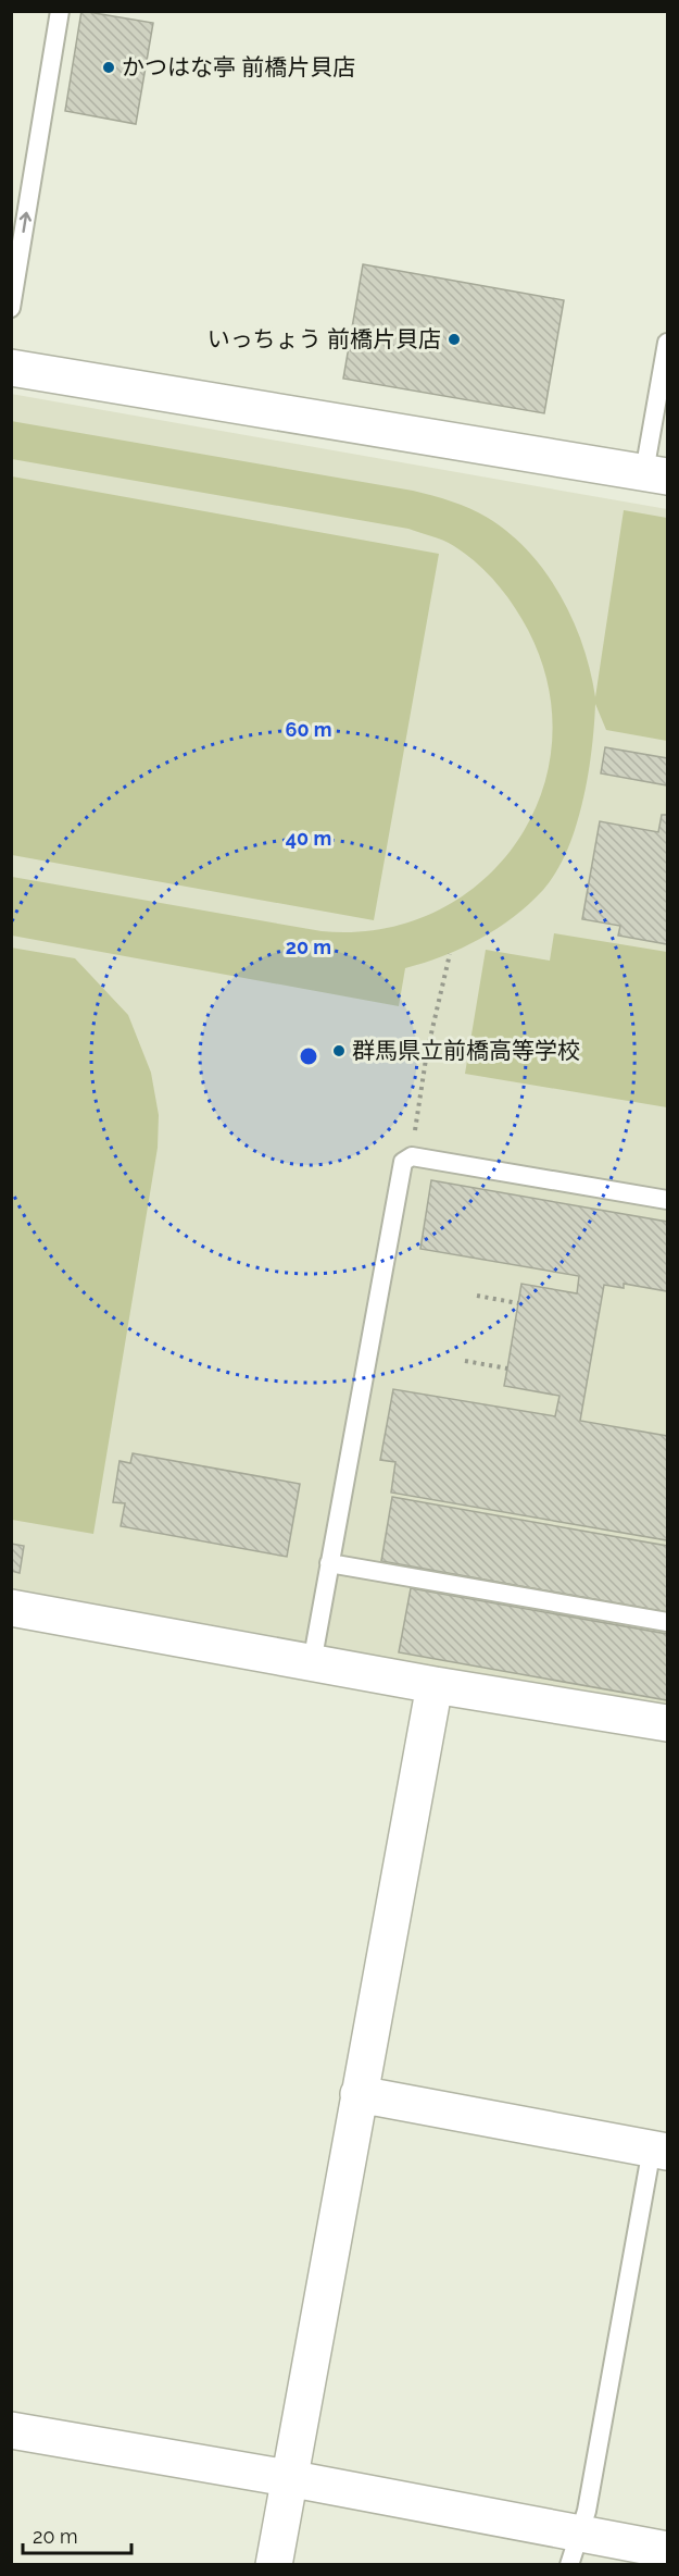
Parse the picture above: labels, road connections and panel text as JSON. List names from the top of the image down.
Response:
{
  "places": ["かつはな亭 前橋片貝店", "いっちょう 前橋片貝店", "群馬県立前橋高等学校"],
  "scale_bar": "20 m",
  "rings": ["60 m", "40 m", "20 m"]
}
